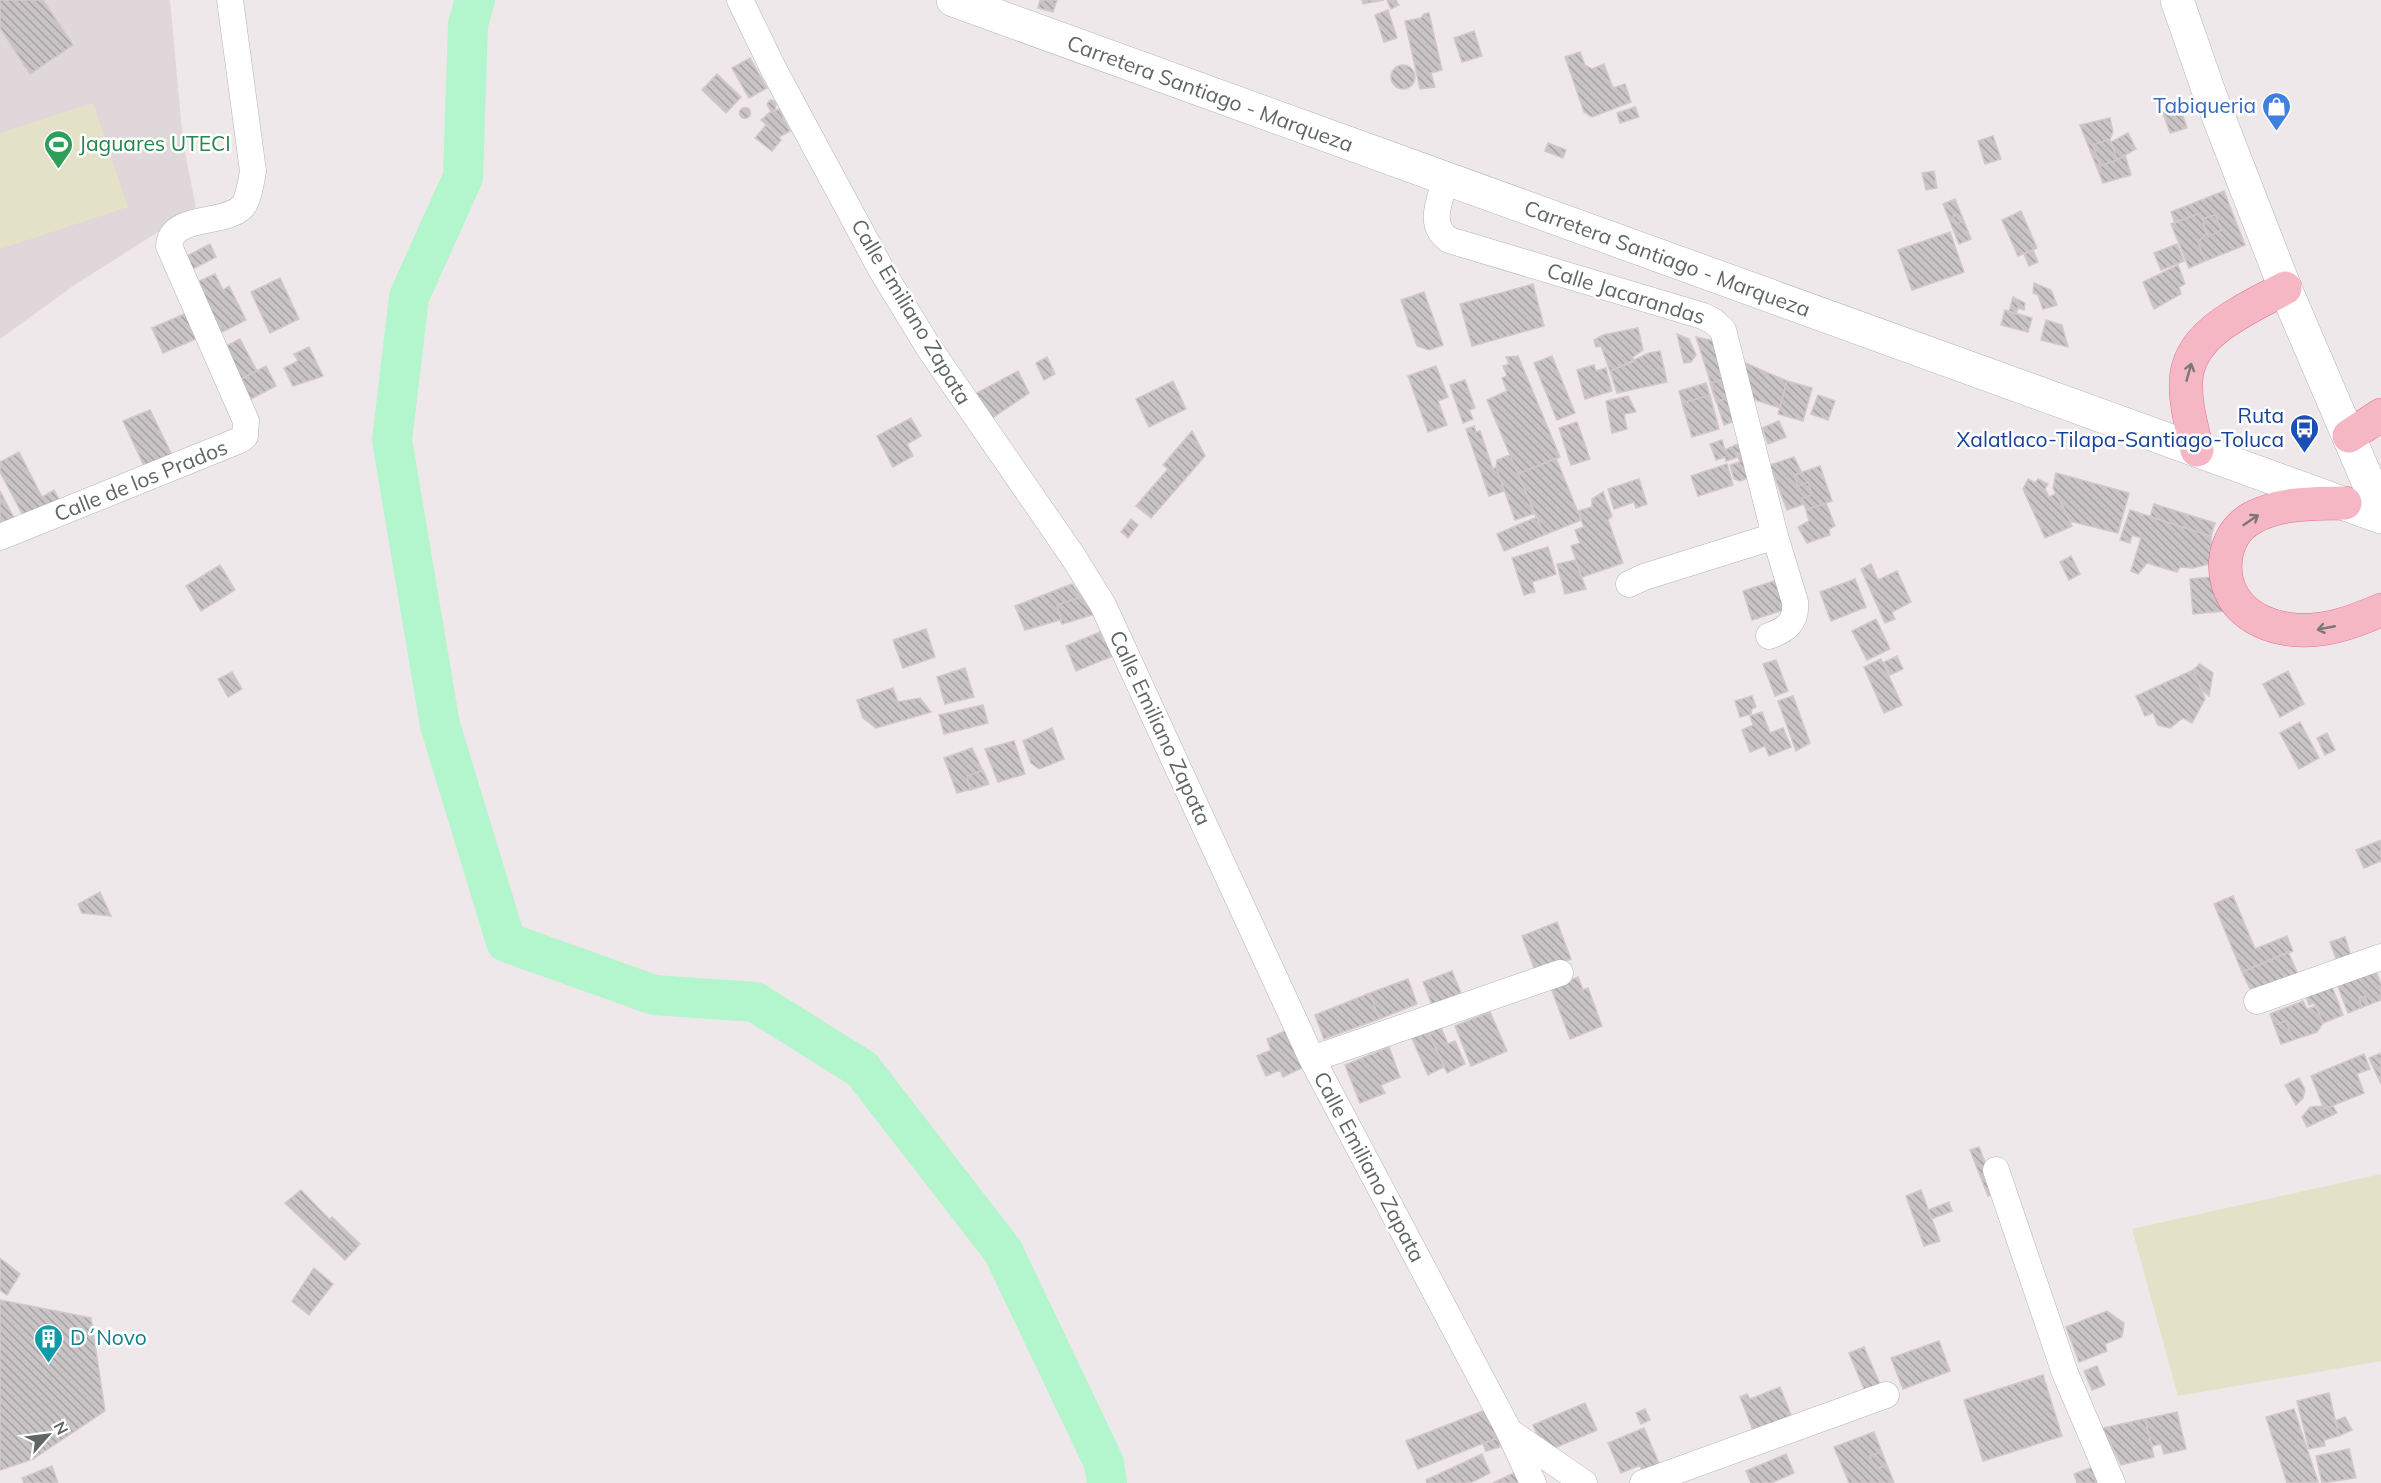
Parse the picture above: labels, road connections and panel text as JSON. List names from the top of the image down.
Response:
{
  "streets": {
    "main road": ["Carretera Santiago - Marqueza"],
    "street": ["Calle Jacarandas", "Calle Emiliano Zapata", "Calle de los Prados"]
  },
  "crossings": [
    ["Carretera Santiago - Marqueza", "Calle Jacarandas"]
  ],
  "places": {
    "shop": ["Tabiqueria"],
    "sports": ["Jaguares UTECI"],
    "bus stop": ["Ruta Xalatlaco-Tilapa-Santiago-Toluca"],
    "building": ["D´Novo"]
  },
  "north": "top right"
}
